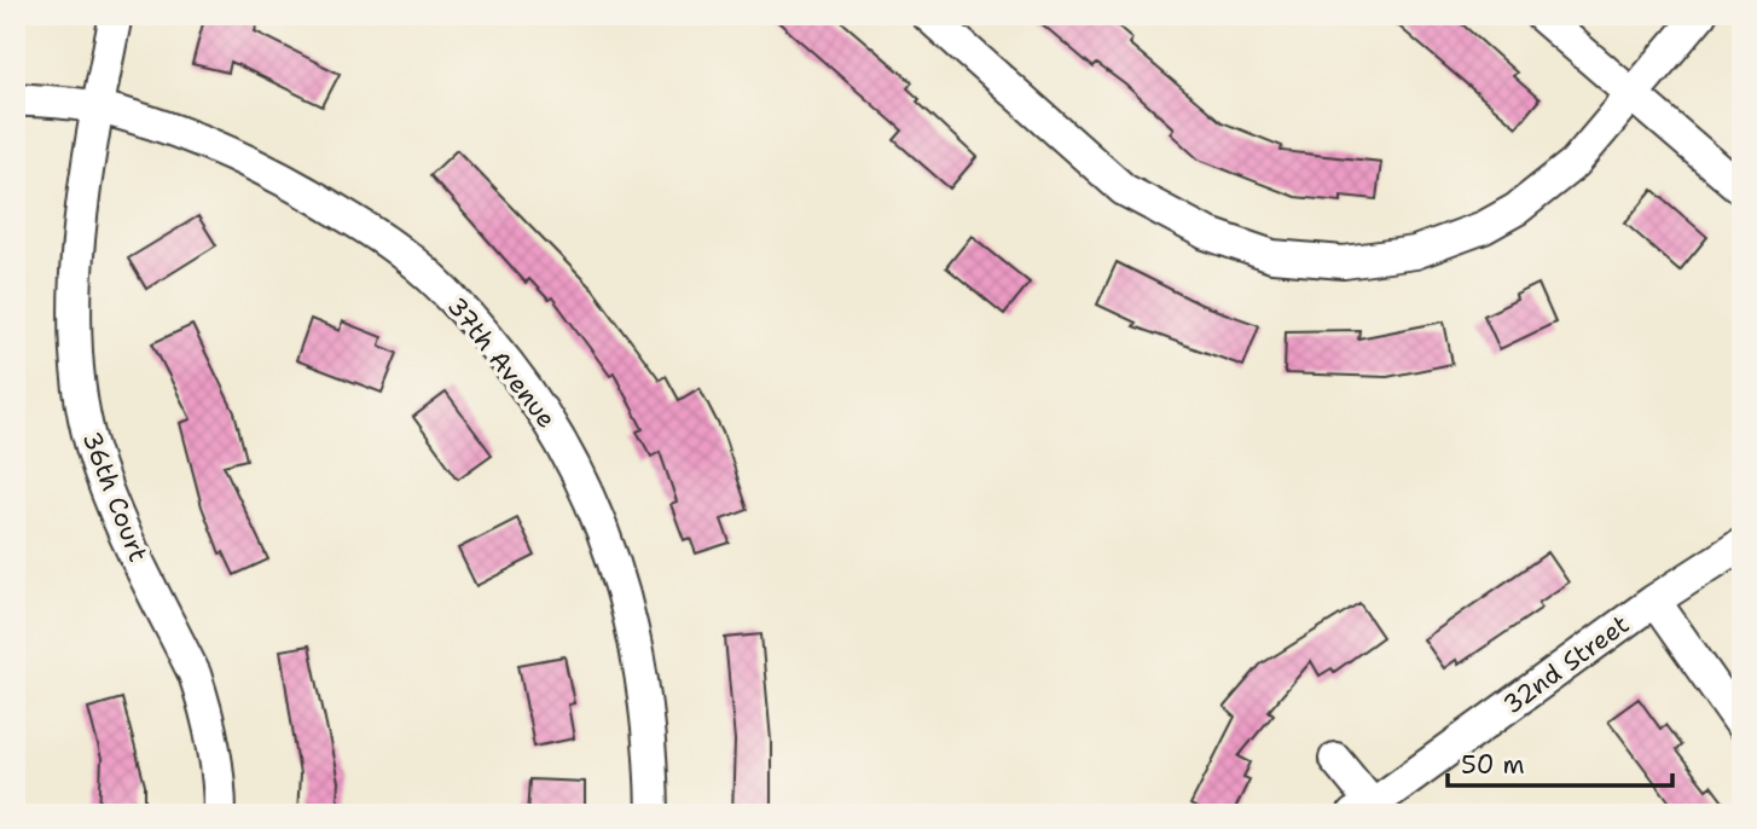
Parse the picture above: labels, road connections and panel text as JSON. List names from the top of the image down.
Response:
{
  "streets": {
    "street": ["37th Avenue", "36th Court", "32nd Street"]
  },
  "crossings": [
    ["37th Avenue", "36th Court"]
  ],
  "scale_bar": "50 m"
}
